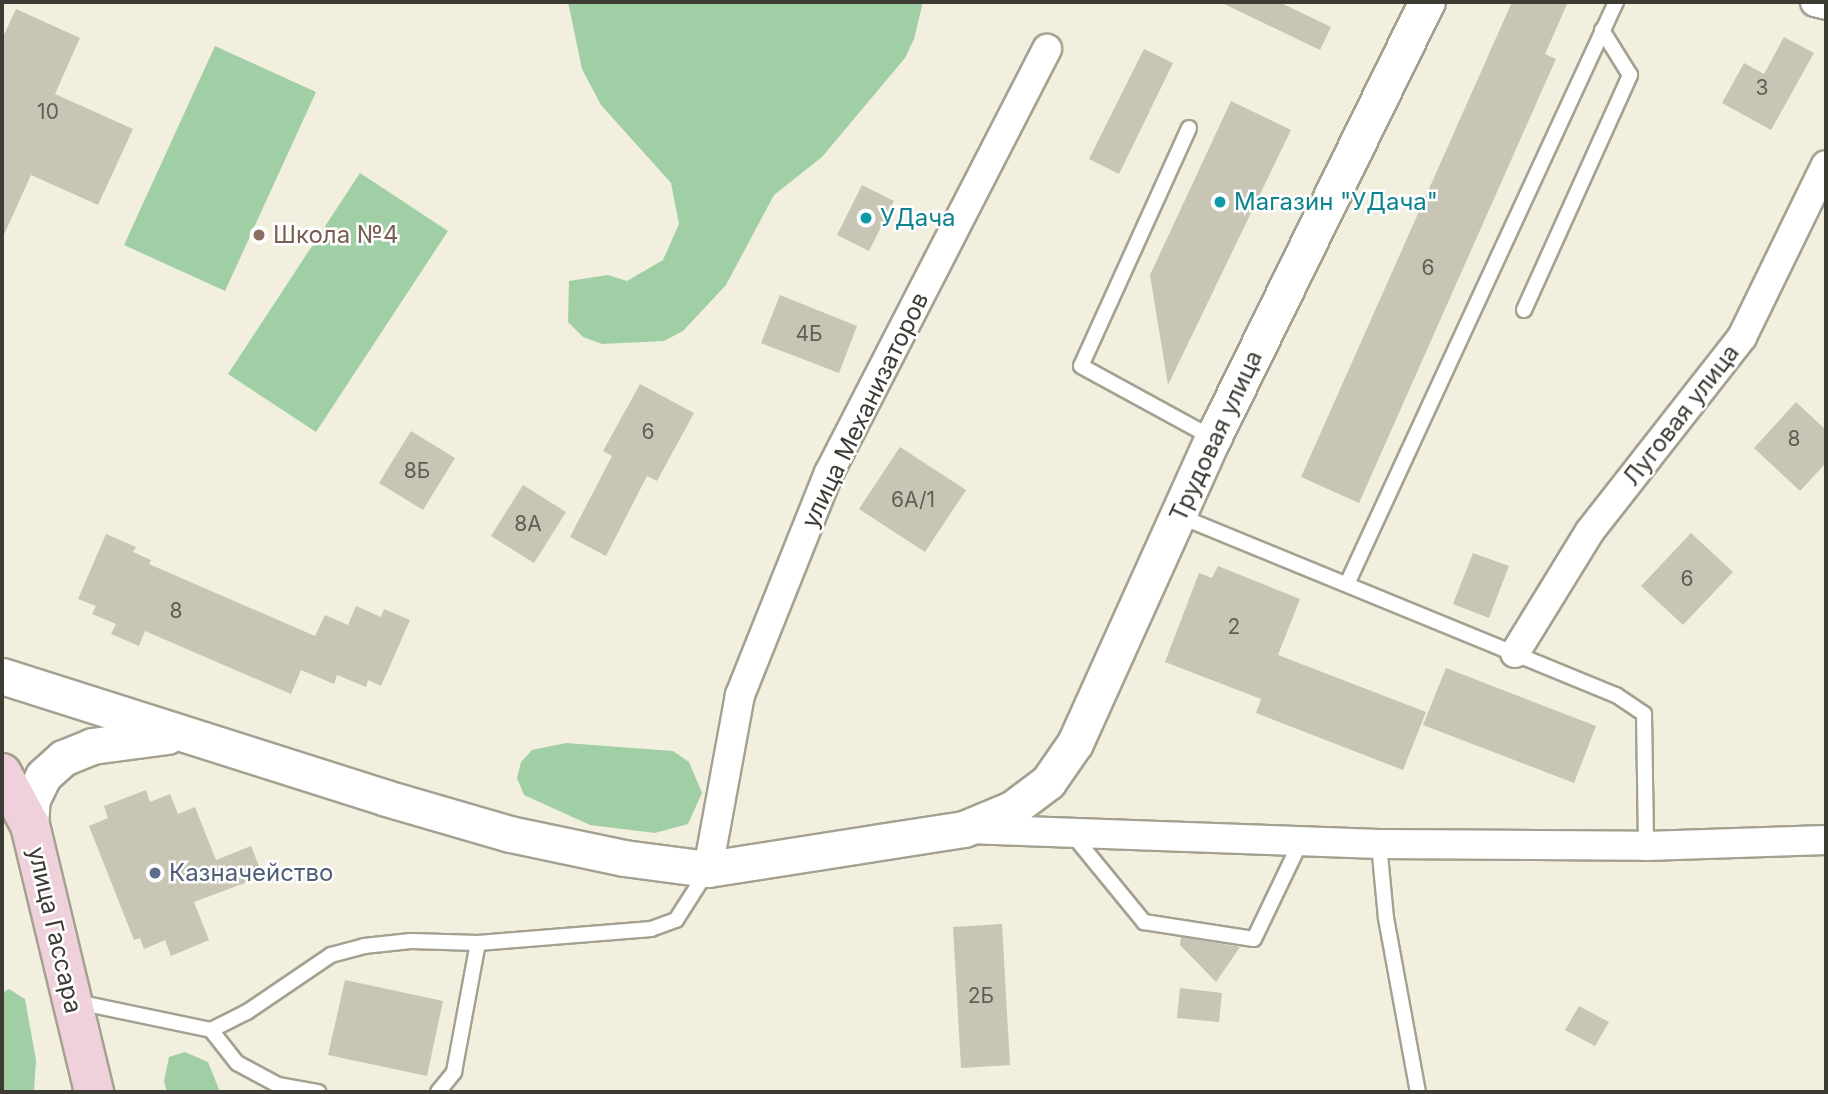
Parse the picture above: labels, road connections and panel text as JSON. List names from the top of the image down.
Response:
{
  "streets": {
    "main road": ["улица Гассара"],
    "street": ["улица Механизаторов", "Луговая улица", "Трудовая улица"]
  },
  "crossings": [
    ["улица Механизаторов", "Трудовая улица"]
  ],
  "places": [
    "Магазин \"УДача\"",
    "УДача",
    "Школа №4",
    "Казначейство"
  ],
  "house_numbers": [
    "3",
    "10",
    "6",
    "4Б",
    "6",
    "8",
    "8Б",
    "6А/1",
    "8А",
    "6",
    "8",
    "2",
    "2Б"
  ]
}
